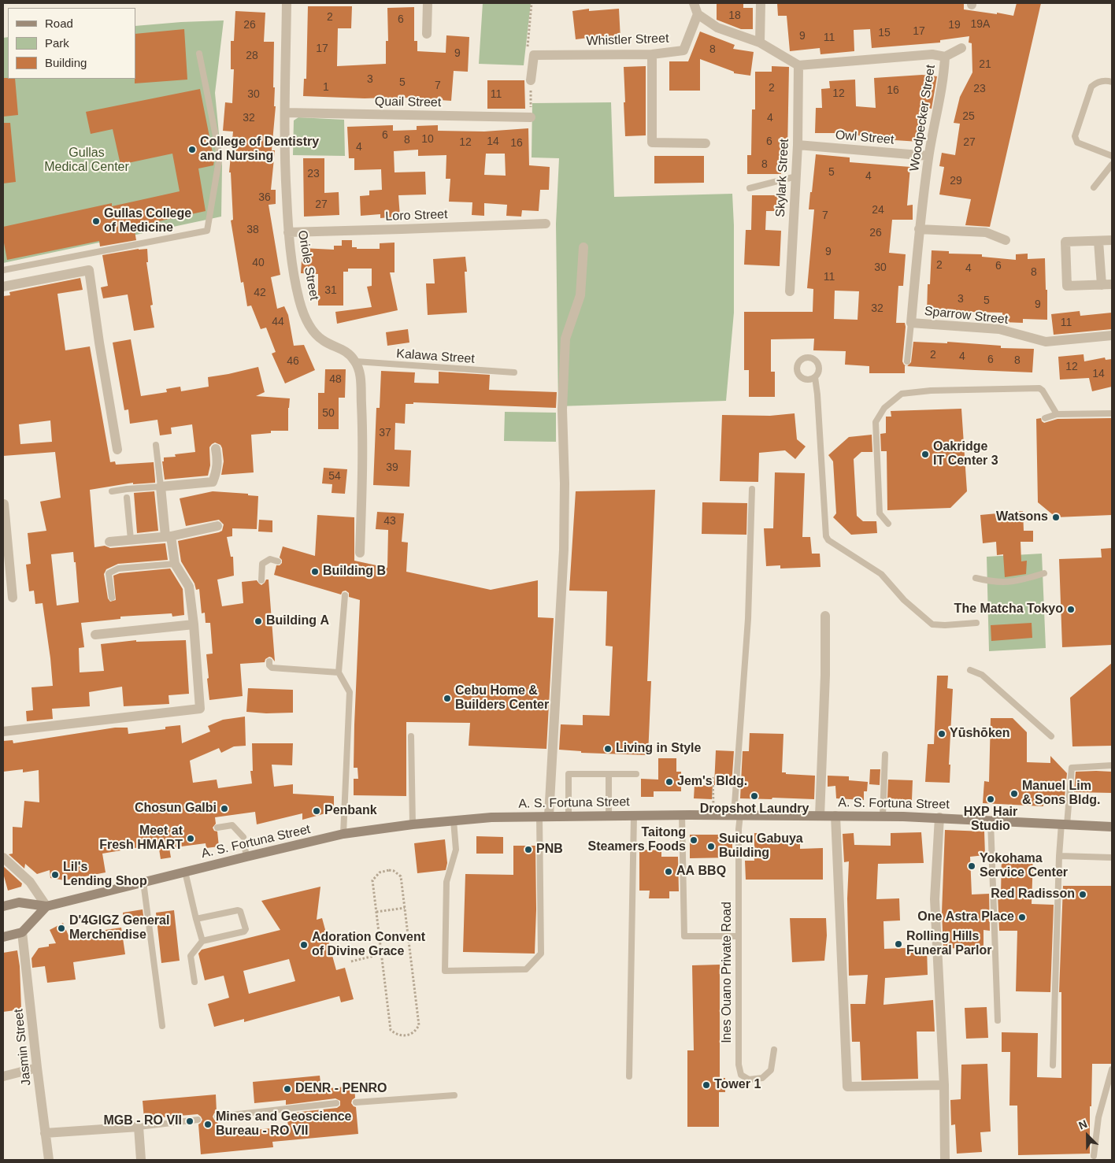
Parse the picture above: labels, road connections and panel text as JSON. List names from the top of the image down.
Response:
{
  "streets": {
    "main road": ["A. S. Fortuna Street"],
    "street": [
      "Whistler Street",
      "Quail Street",
      "Woodpecker Street",
      "Owl Street",
      "Skylark Street",
      "Loro Street",
      "Oriole Street",
      "Sparrow Street",
      "Jasmin Street"
    ],
    "lane": ["Kalawa Street", "Ines Ouano Private Road"]
  },
  "crossings": [
    ["Quail Street", "Oriole Street"],
    ["Woodpecker Street", "Owl Street"],
    ["Woodpecker Street", "Skylark Street"],
    ["Woodpecker Street", "Sparrow Street"],
    ["Owl Street", "Skylark Street"],
    ["Loro Street", "Oriole Street"],
    ["Oriole Street", "Kalawa Street"],
    ["A. S. Fortuna Street", "Ines Ouano Private Road"]
  ],
  "parks": ["Gullas Medical Center"],
  "places": [
    "College of Dentistry and Nursing",
    "Gullas College of Medicine",
    "Oakridge IT Center 3",
    "Watsons",
    "Building B",
    "The Matcha Tokyo",
    "Building A",
    "Cebu Home & Builders Center",
    "Yūshōken",
    "Living in Style",
    "Jem's Bldg.",
    "Manuel Lim & Sons Bldg.",
    "Dropshot Laundry",
    "HXP Hair Studio",
    "Chosun Galbi",
    "Penbank",
    "Meet at Fresh HMART",
    "Taitong Steamers Foods",
    "Suicu Gabuya Building",
    "PNB",
    "Yokohama Service Center",
    "AA BBQ",
    "Lil's Lending Shop",
    "Red Radisson",
    "One Astra Place",
    "D'4GIGZ General Merchendise",
    "Rolling Hills Funeral Parlor",
    "Adoration Convent of Divine Grace",
    "Tower 1",
    "DENR - PENRO",
    "MGB - RO VII",
    "Mines and Geoscience Bureau - RO VII"
  ],
  "house_numbers": [
    "18",
    "2",
    "6",
    "19A",
    "26",
    "19",
    "17",
    "15",
    "9",
    "11",
    "17",
    "8",
    "9",
    "28",
    "21",
    "3",
    "5",
    "7",
    "1",
    "2",
    "23",
    "16",
    "12",
    "30",
    "11",
    "25",
    "32",
    "4",
    "6",
    "10",
    "8",
    "14",
    "6",
    "12",
    "27",
    "16",
    "4",
    "8",
    "5",
    "23",
    "4",
    "29",
    "36",
    "27",
    "24",
    "7",
    "38",
    "26",
    "9",
    "40",
    "2",
    "6",
    "30",
    "4",
    "8",
    "11",
    "31",
    "42",
    "3",
    "5",
    "9",
    "32",
    "44",
    "11",
    "2",
    "4",
    "6",
    "8",
    "46",
    "12",
    "14",
    "48",
    "50",
    "37",
    "39",
    "54",
    "43"
  ],
  "legend": ["Road", "Park", "Building"],
  "north": "top left"
}
